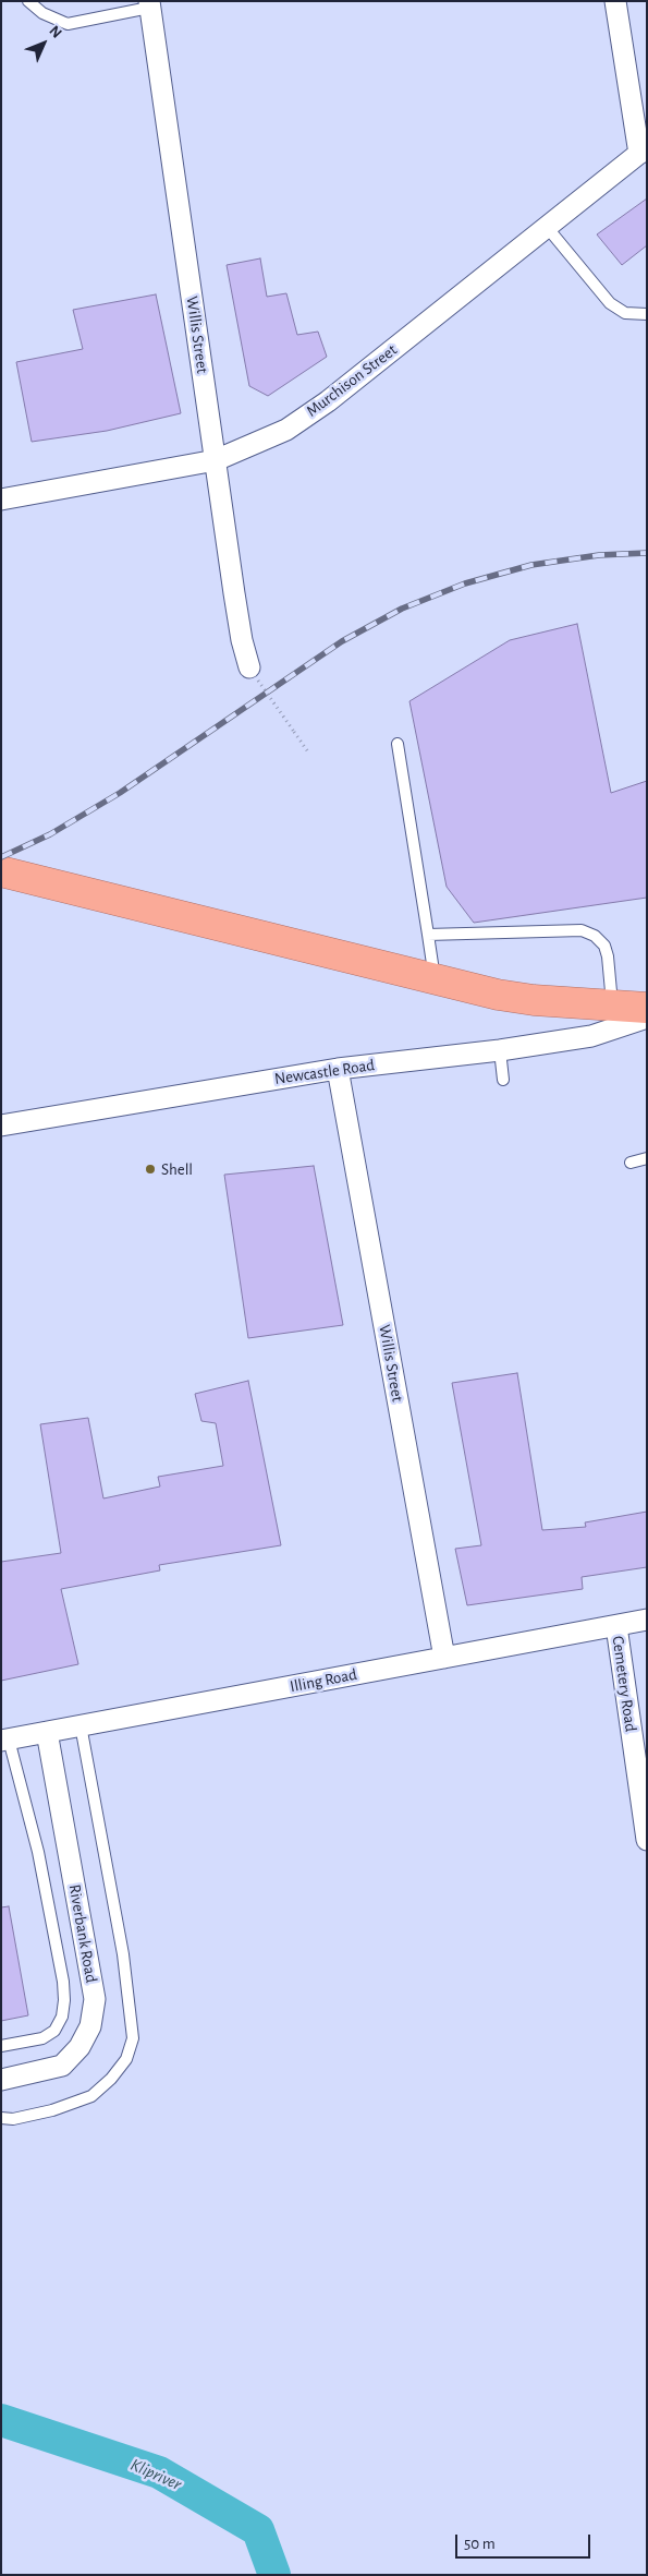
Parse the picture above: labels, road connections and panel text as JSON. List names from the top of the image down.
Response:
{
  "streets": {
    "street": [
      "Willis Street",
      "Murchison Street",
      "Newcastle Road",
      "Illing Road",
      "Cemetery Road",
      "Riverbank Road"
    ]
  },
  "crossings": [
    ["Willis Street", "Murchison Street"],
    ["Willis Street", "Newcastle Road"],
    ["Willis Street", "Illing Road"],
    ["Illing Road", "Cemetery Road"],
    ["Illing Road", "Riverbank Road"]
  ],
  "water": ["Klipriver"],
  "places": ["Shell"],
  "scale_bar": "50 m",
  "north": "top right"
}
